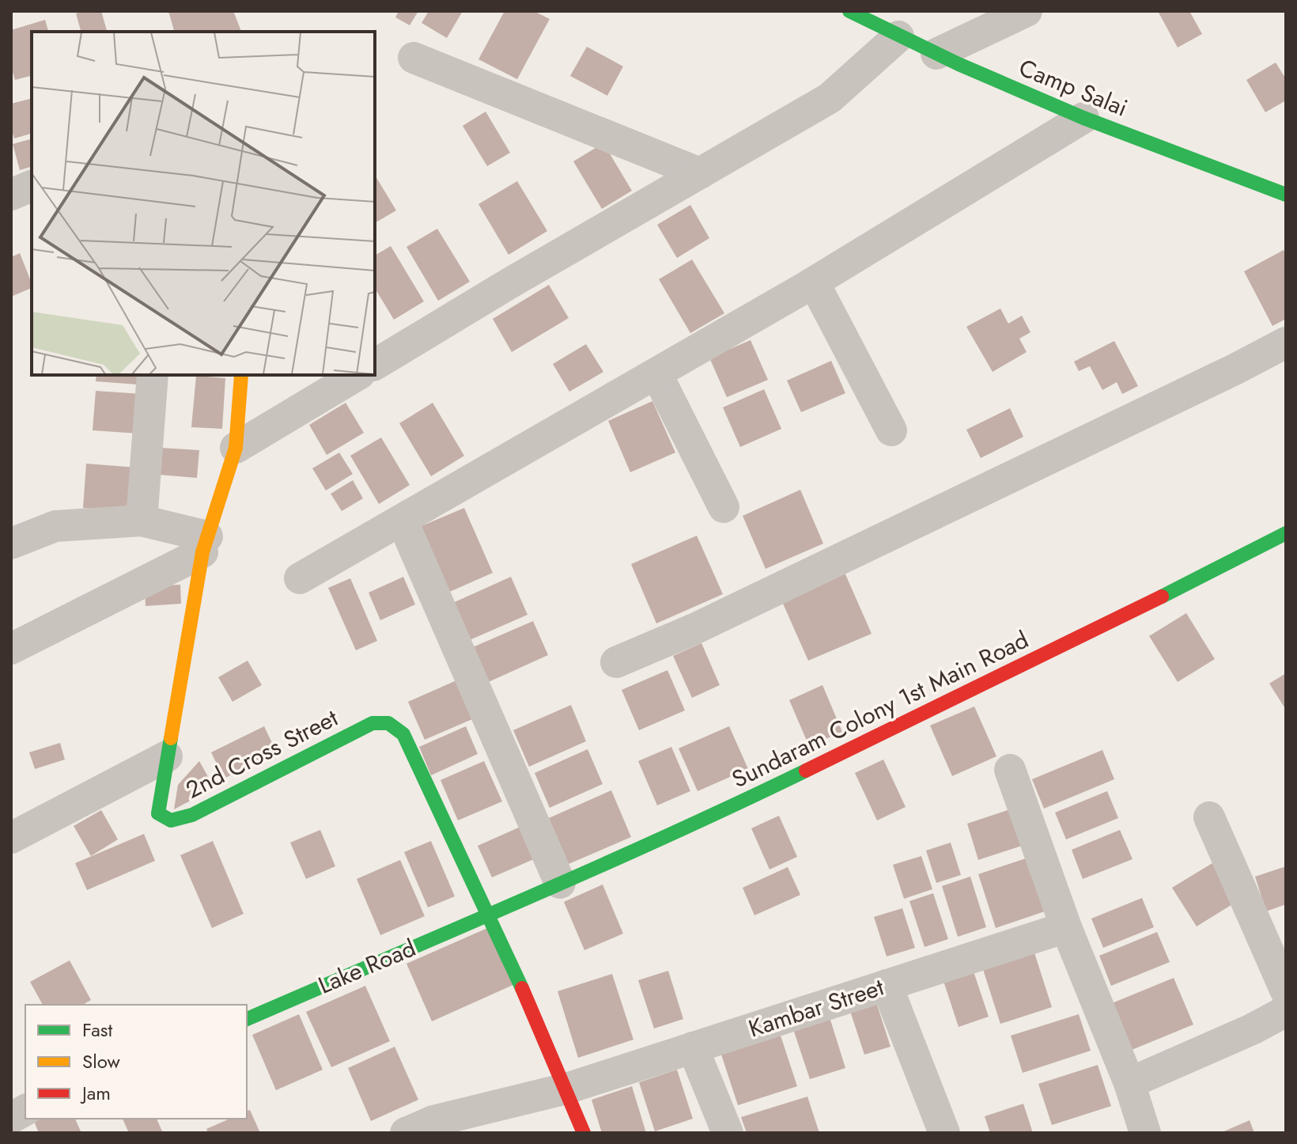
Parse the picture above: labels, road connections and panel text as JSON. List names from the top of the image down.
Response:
{
  "streets": {
    "street": [
      "Camp Salai",
      "Sundaram Colony 1st Main Road",
      "2nd Cross Street",
      "Lake Road",
      "Kambar Street"
    ]
  },
  "crossings": [
    ["Sundaram Colony 1st Main Road", "2nd Cross Street"],
    ["Sundaram Colony 1st Main Road", "Lake Road"],
    ["2nd Cross Street", "Lake Road"]
  ],
  "legend": ["Fast", "Slow", "Jam"]
}
